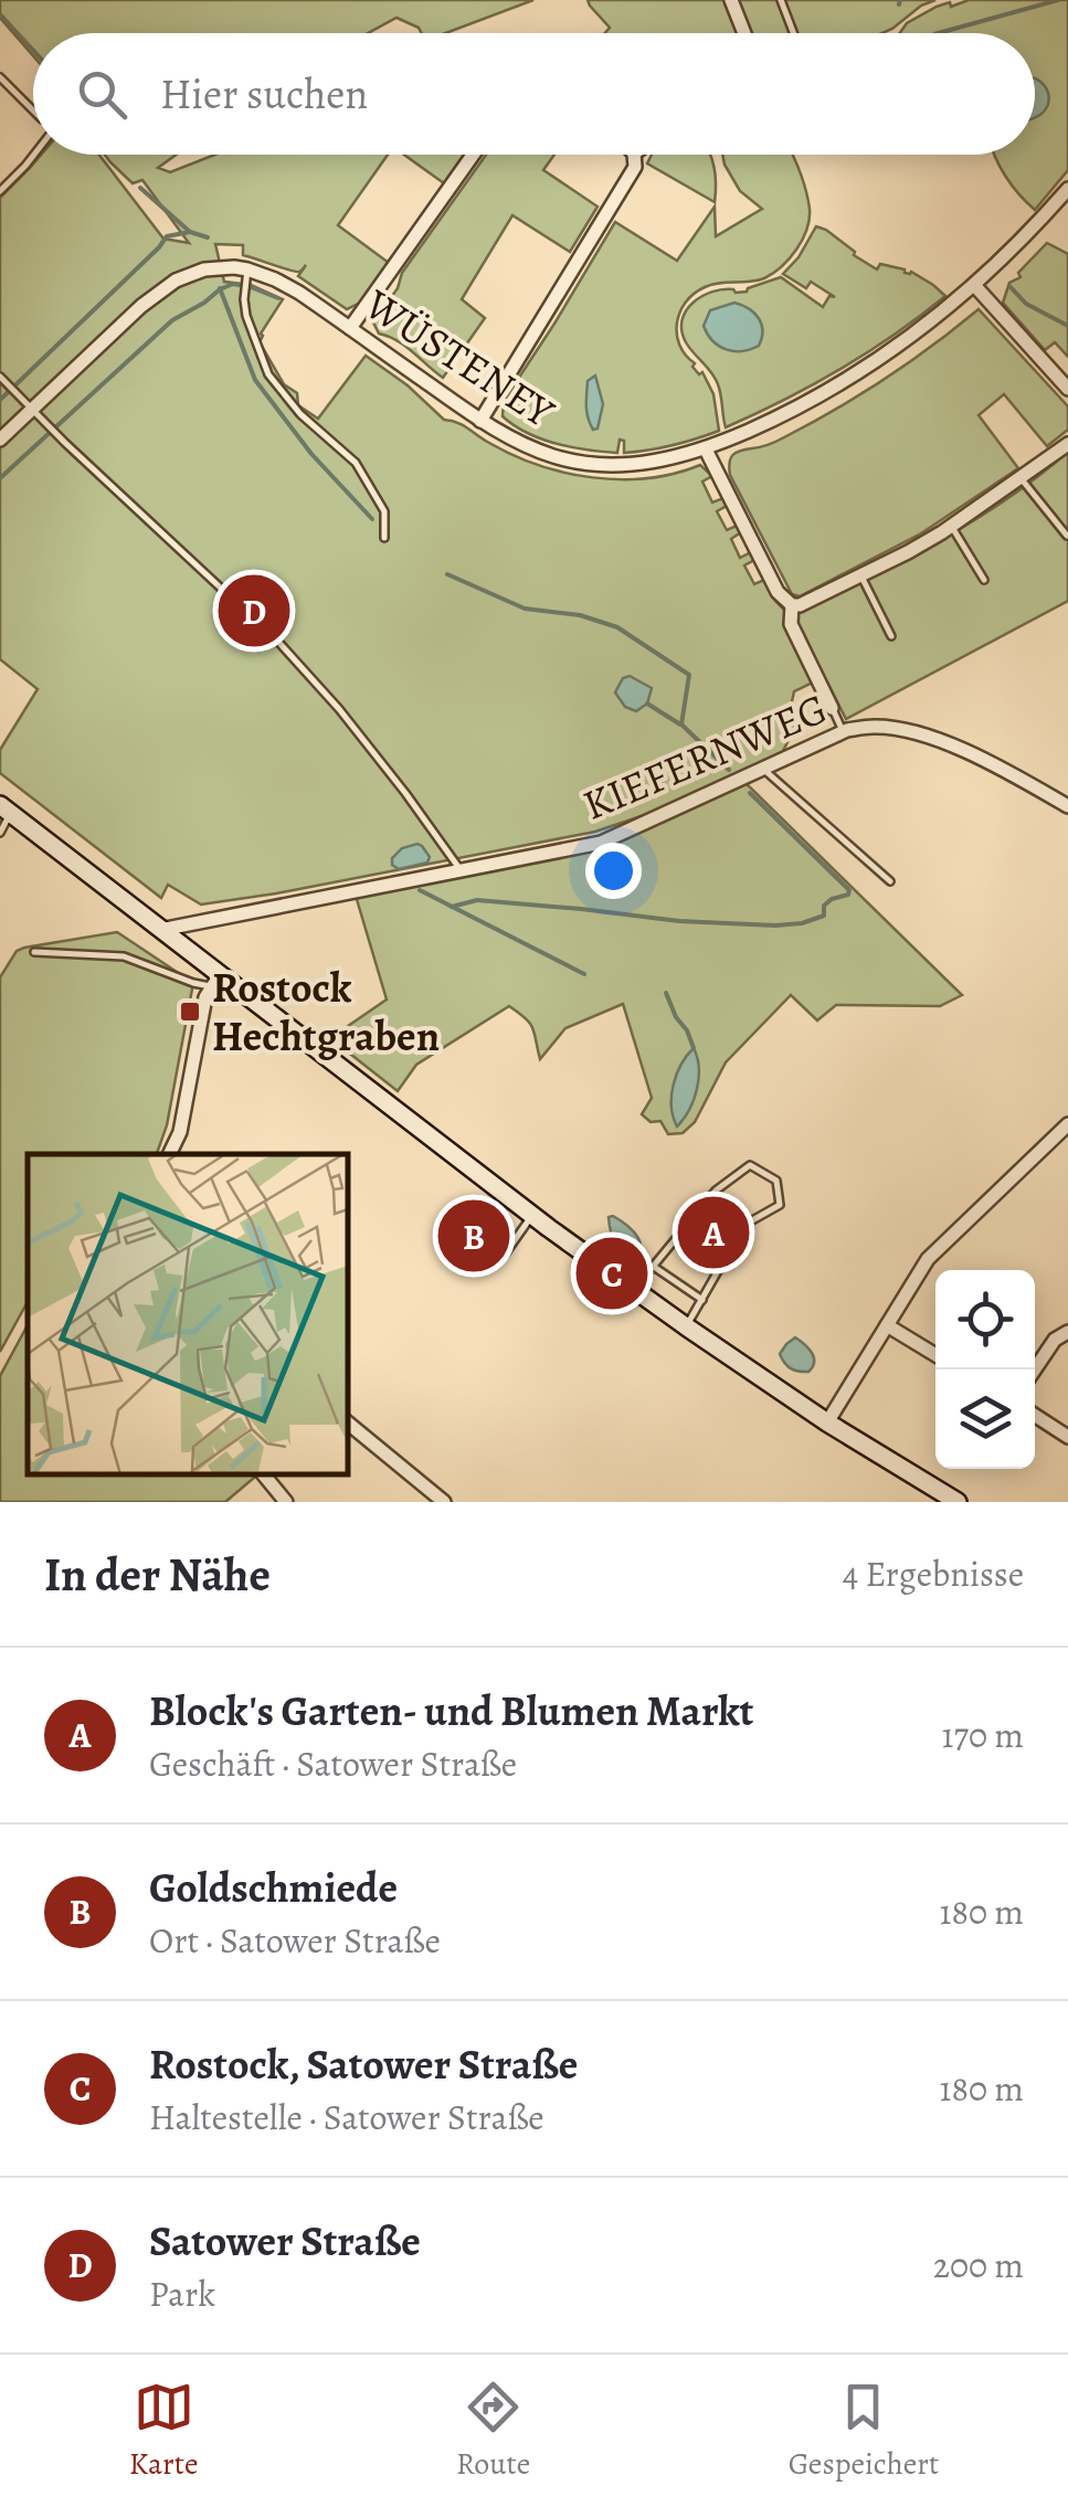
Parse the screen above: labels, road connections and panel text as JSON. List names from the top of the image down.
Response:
{
  "streets": {
    "street": ["WÜSTENEY", "KIEFERNWEG"]
  },
  "places": {
    "transit": ["Rostock Hechtgraben"]
  },
  "page": {
    "search": "Hier suchen",
    "pins": [
      "D",
      "A",
      "B",
      "C"
    ],
    "heading": ["In der Nähe", "4 Ergebnisse"],
    "list": [
      {
        "mark": "A",
        "name": "Block's Garten- und Blumen Markt",
        "note": "Geschäft · Satower Straße",
        "value": "170 m"
      },
      {
        "mark": "B",
        "name": "Goldschmiede",
        "note": "Ort · Satower Straße",
        "value": "180 m"
      },
      {
        "mark": "C",
        "name": "Rostock, Satower Straße",
        "note": "Haltestelle · Satower Straße",
        "value": "180 m"
      },
      {
        "mark": "D",
        "name": "Satower Straße",
        "note": "Park",
        "value": "200 m"
      }
    ],
    "nav": ["Karte", "Route", "Gespeichert"]
  }
}
